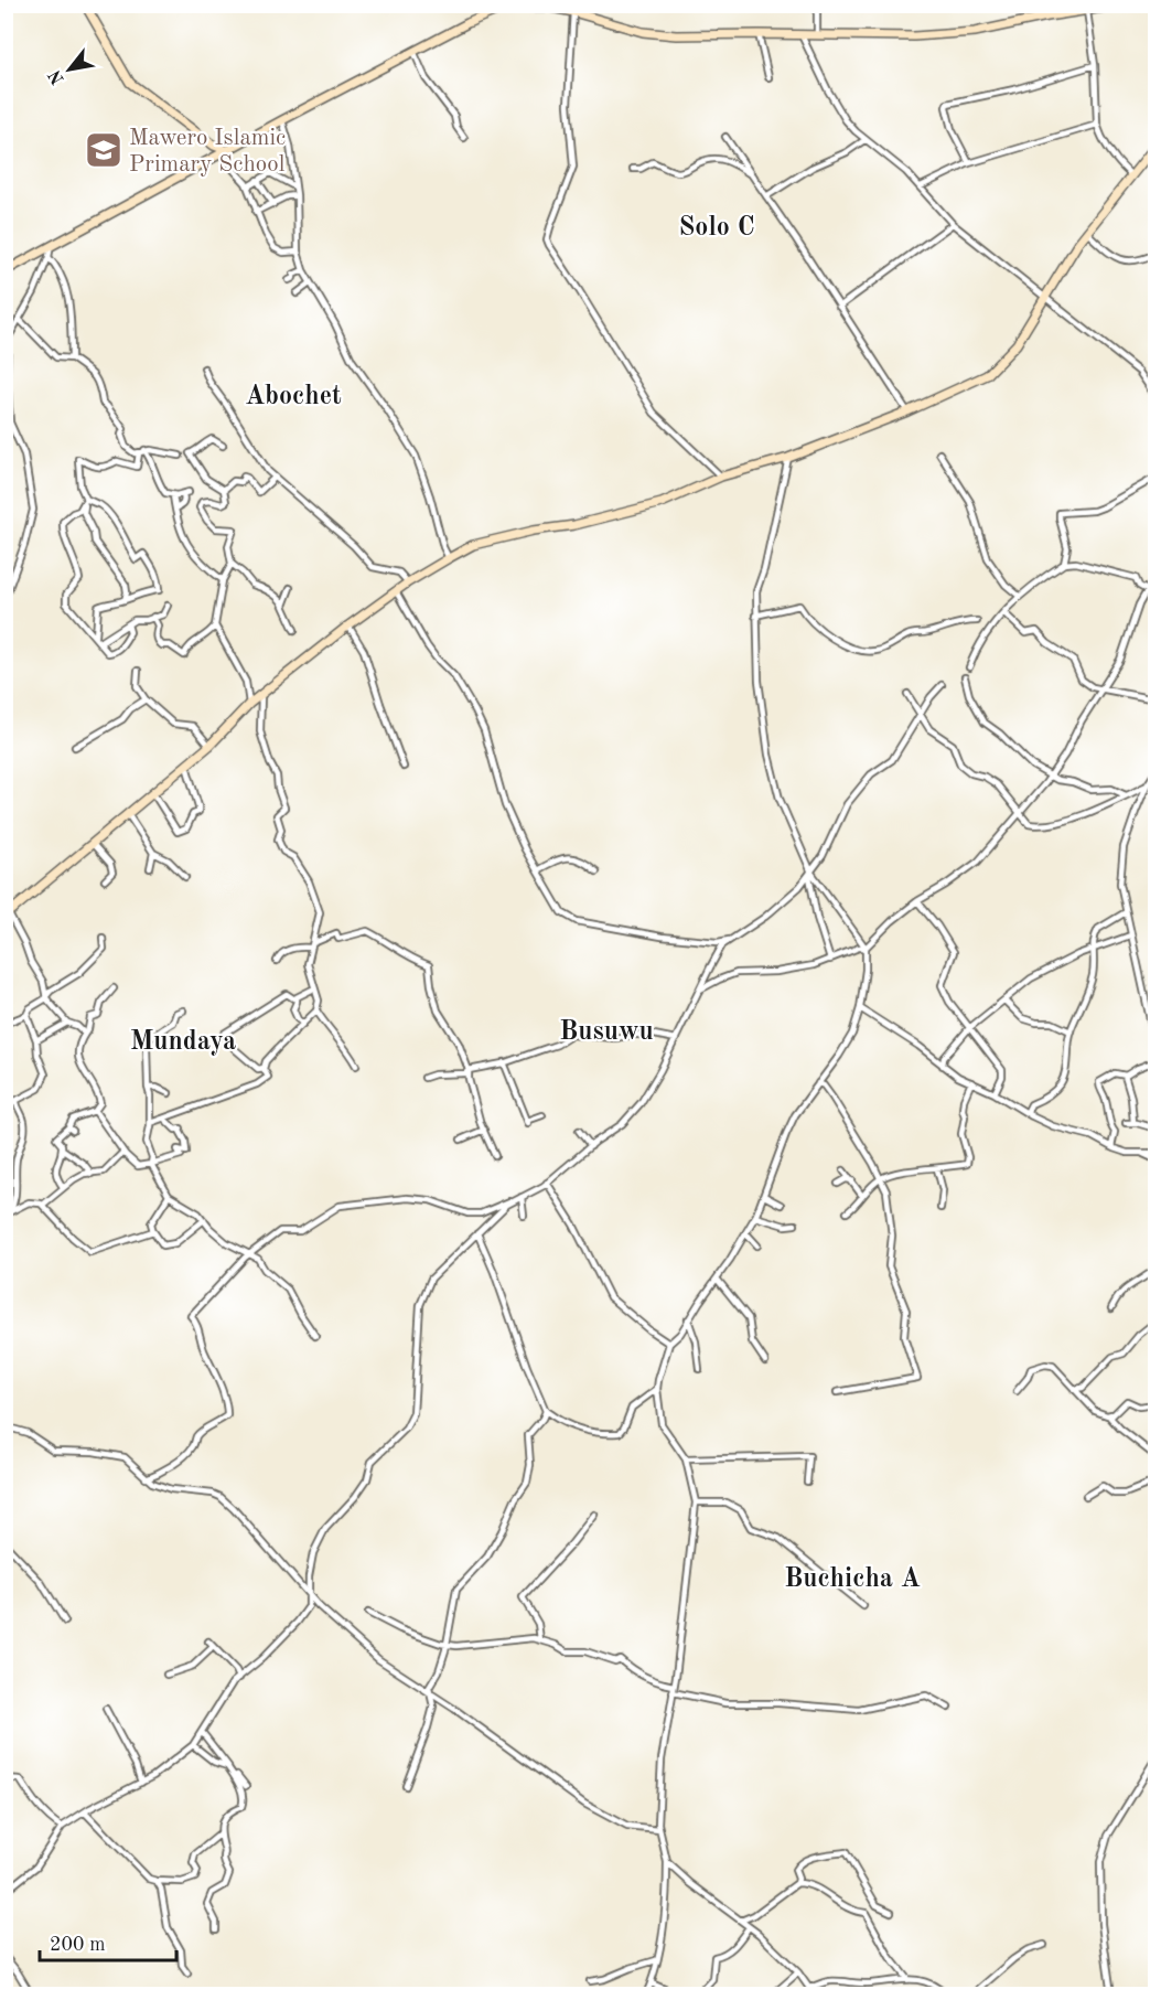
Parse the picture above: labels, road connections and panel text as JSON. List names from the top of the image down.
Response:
{
  "districts": [
    "Solo C",
    "Abochet",
    "Busuwu",
    "Mundaya",
    "Buchicha A"
  ],
  "places": {
    "school or university": ["Mawero Islamic Primary School"]
  },
  "scale_bar": "200 m",
  "north": "bottom left"
}
